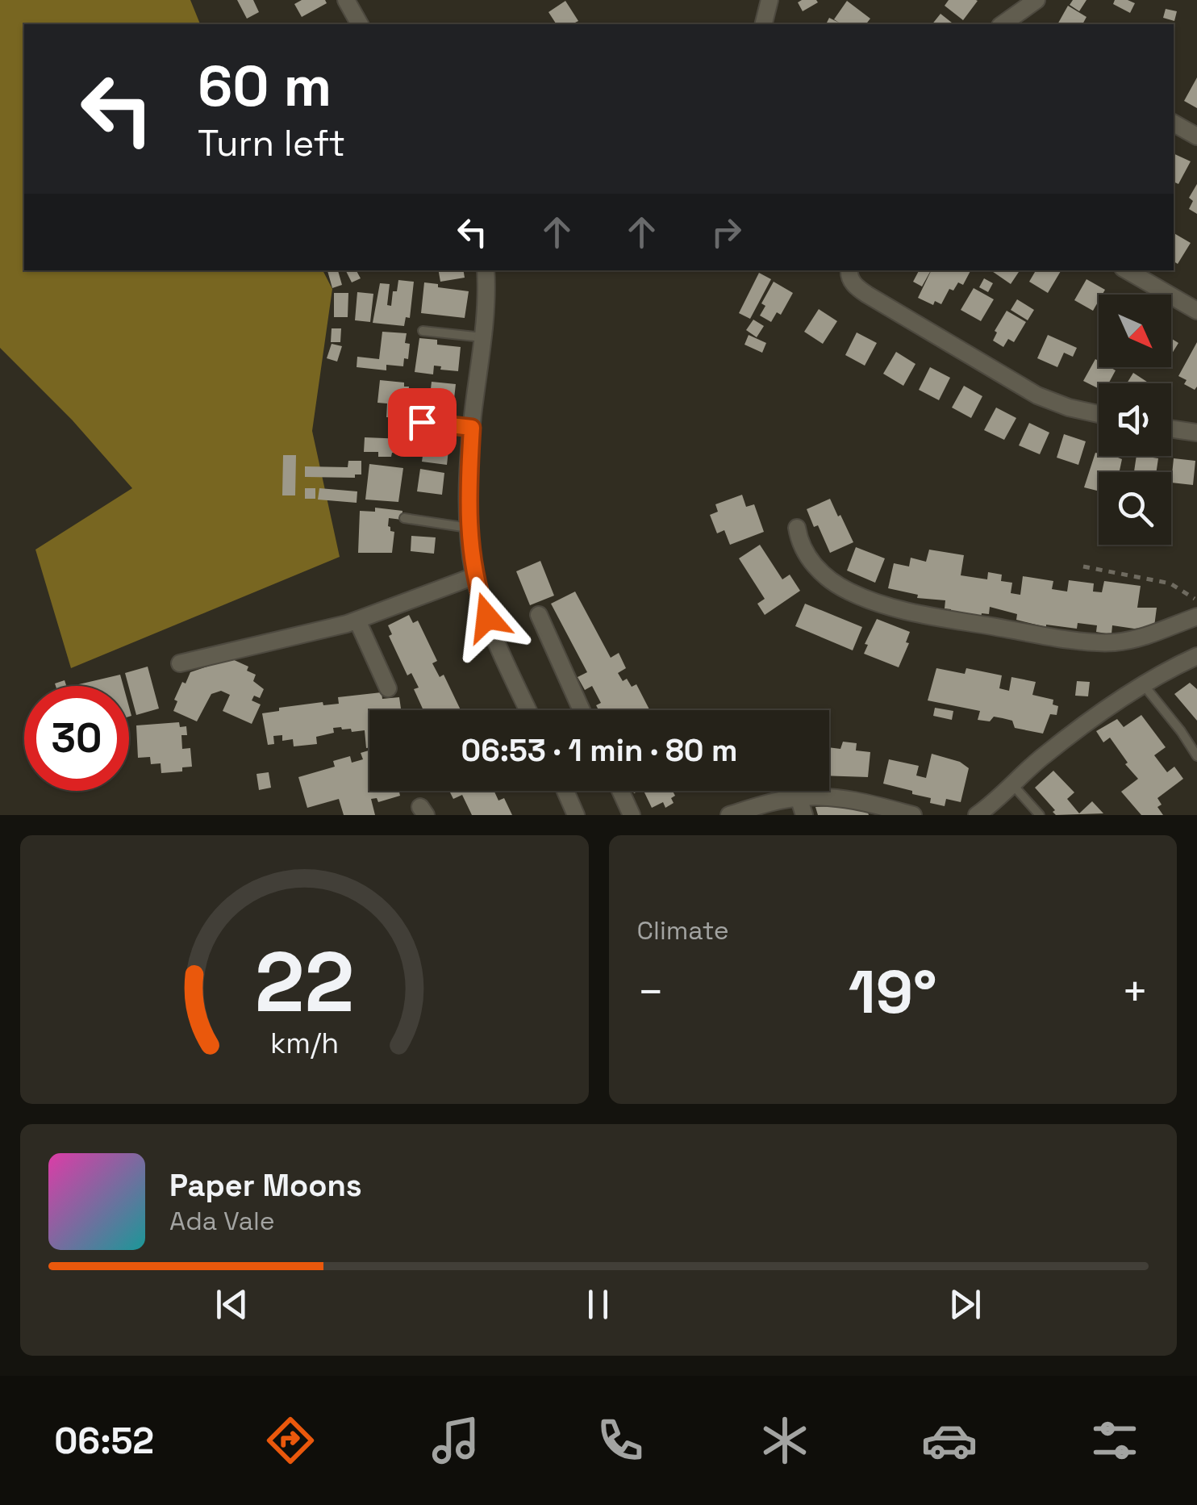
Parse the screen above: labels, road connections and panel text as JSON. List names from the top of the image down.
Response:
{
  "north": "bottom right",
  "page": {
    "turn": ["60 m", "Turn left"],
    "limit": "30",
    "trip": "06:53 · 1 min · 80 m",
    "tile": "Climate",
    "heat": ["−", "19°", "+"],
    "song": ["Paper Moons", "Ada Vale"],
    "tabs": "06:52",
    "gauge": ["22", "km/h"]
  }
}
